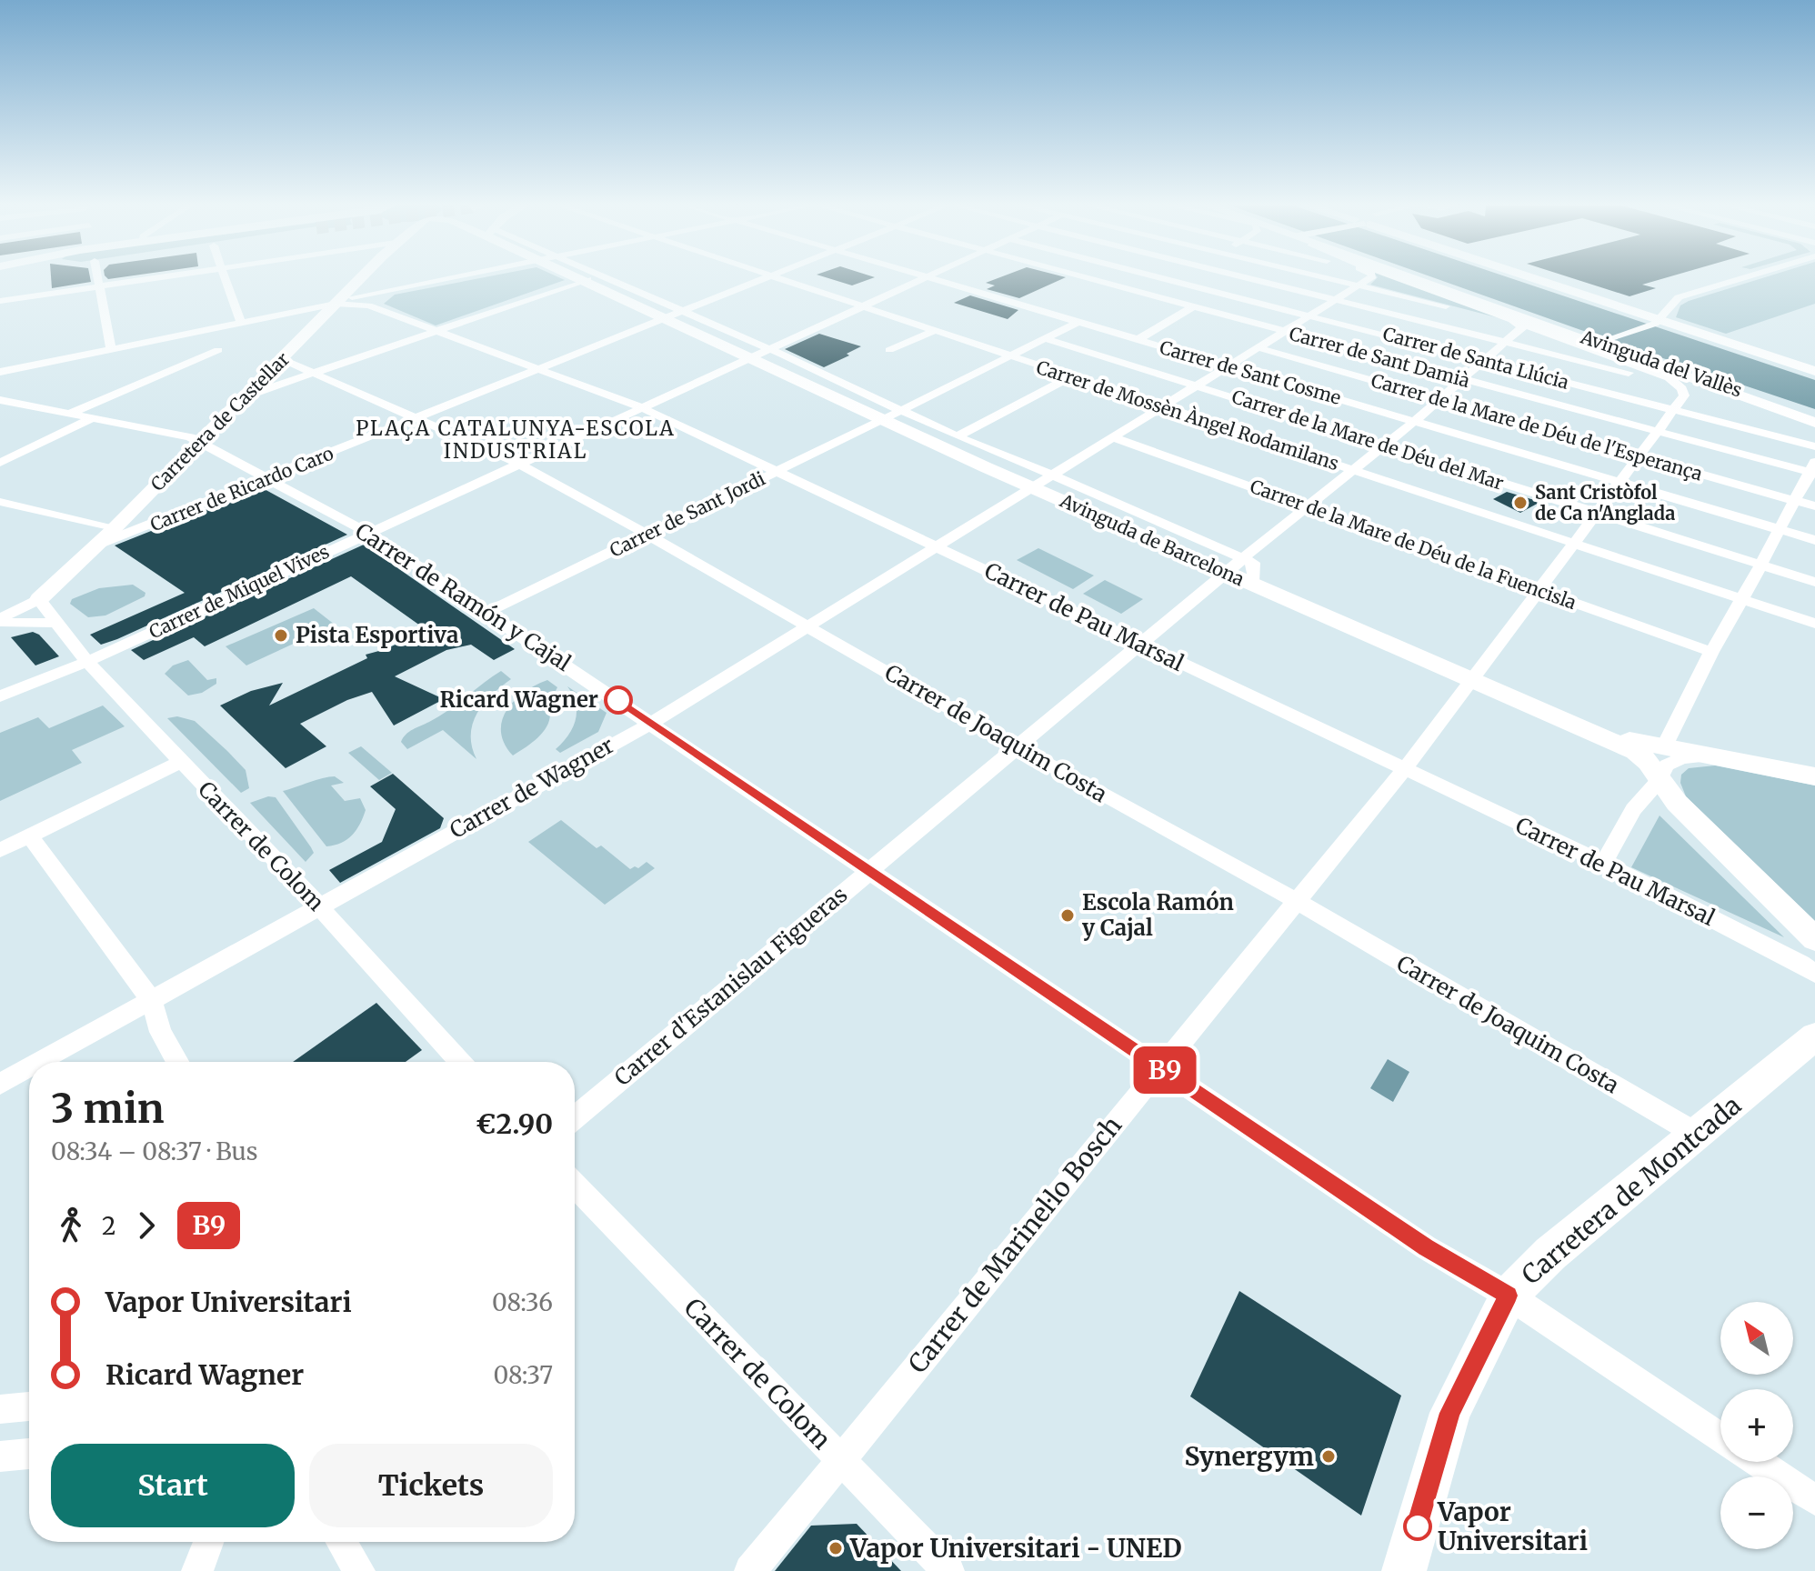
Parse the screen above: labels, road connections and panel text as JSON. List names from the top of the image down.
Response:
{
  "streets": {
    "street": [
      "Carrer de Sant Damià",
      "Carrer de Santa Llúcia",
      "Avinguda del Vallès",
      "Carrer de Sant Cosme",
      "Carrer de Mossèn Àngel Rodamilans",
      "Carretera de Castellar",
      "Carrer de la Mare de Déu de l'Esperança",
      "Carrer de la Mare de Déu del Mar",
      "Carrer de Ricardo Caro",
      "Carrer de Sant Jordi",
      "Avinguda de Barcelona",
      "Carrer de la Mare de Déu de la Fuencisla",
      "Carrer de Miquel Vives",
      "Carrer de Ramón y Cajal",
      "Carrer de Pau Marsal",
      "Carrer de Joaquim Costa",
      "Carrer de Wagner",
      "Carrer de Colom",
      "Carrer d'Estanislau Figueras",
      "Carretera de Montcada",
      "Carrer de Marinel·lo Bosch"
    ]
  },
  "crossings": [
    ["Carrer de Sant Damià", "Carrer de Wagner"],
    ["Carrer de Sant Damià", "Carrer d'Estanislau Figueras"],
    ["Carrer de Sant Damià", "Carrer de Marinel·lo Bosch"],
    ["Carrer de Santa Llúcia", "Carrer de Wagner"],
    ["Carrer de Santa Llúcia", "Carrer d'Estanislau Figueras"],
    ["Carrer de Santa Llúcia", "Carrer de Marinel·lo Bosch"],
    ["Avinguda del Vallès", "Carrer de Marinel·lo Bosch"],
    ["Carrer de Sant Cosme", "Carrer de Sant Jordi"],
    ["Carrer de Sant Cosme", "Carrer de Wagner"],
    ["Carrer de Sant Cosme", "Carrer d'Estanislau Figueras"],
    ["Carrer de Sant Cosme", "Carrer de Marinel·lo Bosch"],
    ["Carrer de Mossèn Àngel Rodamilans", "Carrer de Sant Jordi"],
    ["Carrer de Mossèn Àngel Rodamilans", "Carrer de Miquel Vives"],
    ["Carrer de Mossèn Àngel Rodamilans", "Carrer de Wagner"],
    ["Carrer de Mossèn Àngel Rodamilans", "Carrer d'Estanislau Figueras"],
    ["Carrer de Mossèn Àngel Rodamilans", "Carrer de Marinel·lo Bosch"],
    ["Carretera de Castellar", "Carrer de Ricardo Caro"],
    ["Carretera de Castellar", "Carrer de Ramón y Cajal"],
    ["Carretera de Castellar", "Carrer de Pau Marsal"],
    ["Carretera de Castellar", "Carrer de Joaquim Costa"],
    ["Carretera de Castellar", "Carrer de Colom"],
    ["Carrer de la Mare de Déu de l'Esperança", "Carrer de Wagner"],
    ["Carrer de la Mare de Déu de l'Esperança", "Carrer d'Estanislau Figueras"],
    ["Carrer de la Mare de Déu de l'Esperança", "Carrer de Marinel·lo Bosch"],
    ["Carrer de la Mare de Déu del Mar", "Carrer de Sant Jordi"],
    ["Carrer de la Mare de Déu del Mar", "Carrer de Wagner"],
    ["Carrer de la Mare de Déu del Mar", "Carrer d'Estanislau Figueras"],
    ["Carrer de la Mare de Déu del Mar", "Carrer de Marinel·lo Bosch"],
    ["Carrer de Ricardo Caro", "Avinguda de Barcelona"],
    ["Carrer de Ricardo Caro", "Carrer de Ramón y Cajal"],
    ["Carrer de Ricardo Caro", "Carrer de Pau Marsal"],
    ["Carrer de Ricardo Caro", "Carrer de Joaquim Costa"],
    ["Carrer de Sant Jordi", "Avinguda de Barcelona"],
    ["Carrer de Sant Jordi", "Carrer de Ramón y Cajal"],
    ["Carrer de Sant Jordi", "Carrer de Pau Marsal"],
    ["Carrer de Sant Jordi", "Carrer de Joaquim Costa"],
    ["Avinguda de Barcelona", "Carrer de Miquel Vives"],
    ["Avinguda de Barcelona", "Carrer de Wagner"],
    ["Avinguda de Barcelona", "Carrer d'Estanislau Figueras"],
    ["Avinguda de Barcelona", "Carrer de Marinel·lo Bosch"],
    ["Carrer de la Mare de Déu de la Fuencisla", "Carrer de Wagner"],
    ["Carrer de la Mare de Déu de la Fuencisla", "Carrer d'Estanislau Figueras"],
    ["Carrer de la Mare de Déu de la Fuencisla", "Carrer de Marinel·lo Bosch"],
    ["Carrer de Miquel Vives", "Carrer de Ramón y Cajal"],
    ["Carrer de Miquel Vives", "Carrer de Pau Marsal"],
    ["Carrer de Miquel Vives", "Carrer de Joaquim Costa"],
    ["Carrer de Miquel Vives", "Carrer de Colom"],
    ["Carrer de Ramón y Cajal", "Carrer de Wagner"],
    ["Carrer de Ramón y Cajal", "Carrer d'Estanislau Figueras"],
    ["Carrer de Ramón y Cajal", "Carretera de Montcada"],
    ["Carrer de Ramón y Cajal", "Carrer de Marinel·lo Bosch"],
    ["Carrer de Pau Marsal", "Carrer de Wagner"],
    ["Carrer de Pau Marsal", "Carrer d'Estanislau Figueras"],
    ["Carrer de Pau Marsal", "Carrer de Marinel·lo Bosch"],
    ["Carrer de Joaquim Costa", "Carrer de Wagner"],
    ["Carrer de Joaquim Costa", "Carrer d'Estanislau Figueras"],
    ["Carrer de Joaquim Costa", "Carretera de Montcada"],
    ["Carrer de Joaquim Costa", "Carrer de Marinel·lo Bosch"],
    ["Carrer de Wagner", "Carrer de Colom"],
    ["Carrer de Wagner", "Carrer d'Estanislau Figueras"],
    ["Carrer de Colom", "Carrer de Marinel·lo Bosch"]
  ],
  "districts": ["PLAÇA CATALUNYA-ESCOLA INDUSTRIAL"],
  "places": [
    "Sant Cristòfol de Ca n'Anglada",
    "Pista Esportiva",
    "Ricard Wagner",
    "Escola Ramón y Cajal",
    "Synergym",
    "Vapor Universitari",
    "Vapor Universitari - UNED"
  ],
  "lines": ["bus line B9"],
  "north": "top left",
  "page": {
    "on_map": "B9",
    "heading": ["3 min", "08:34 – 08:37 · Bus", "€2.90"],
    "legs": ["2", "B9"],
    "list": [
      {
        "name": "Vapor Universitari",
        "value": "08:36"
      },
      {
        "name": "Ricard Wagner",
        "value": "08:37"
      }
    ],
    "map_buttons": ["+", "−"],
    "buttons": ["Start", "Tickets"]
  }
}
